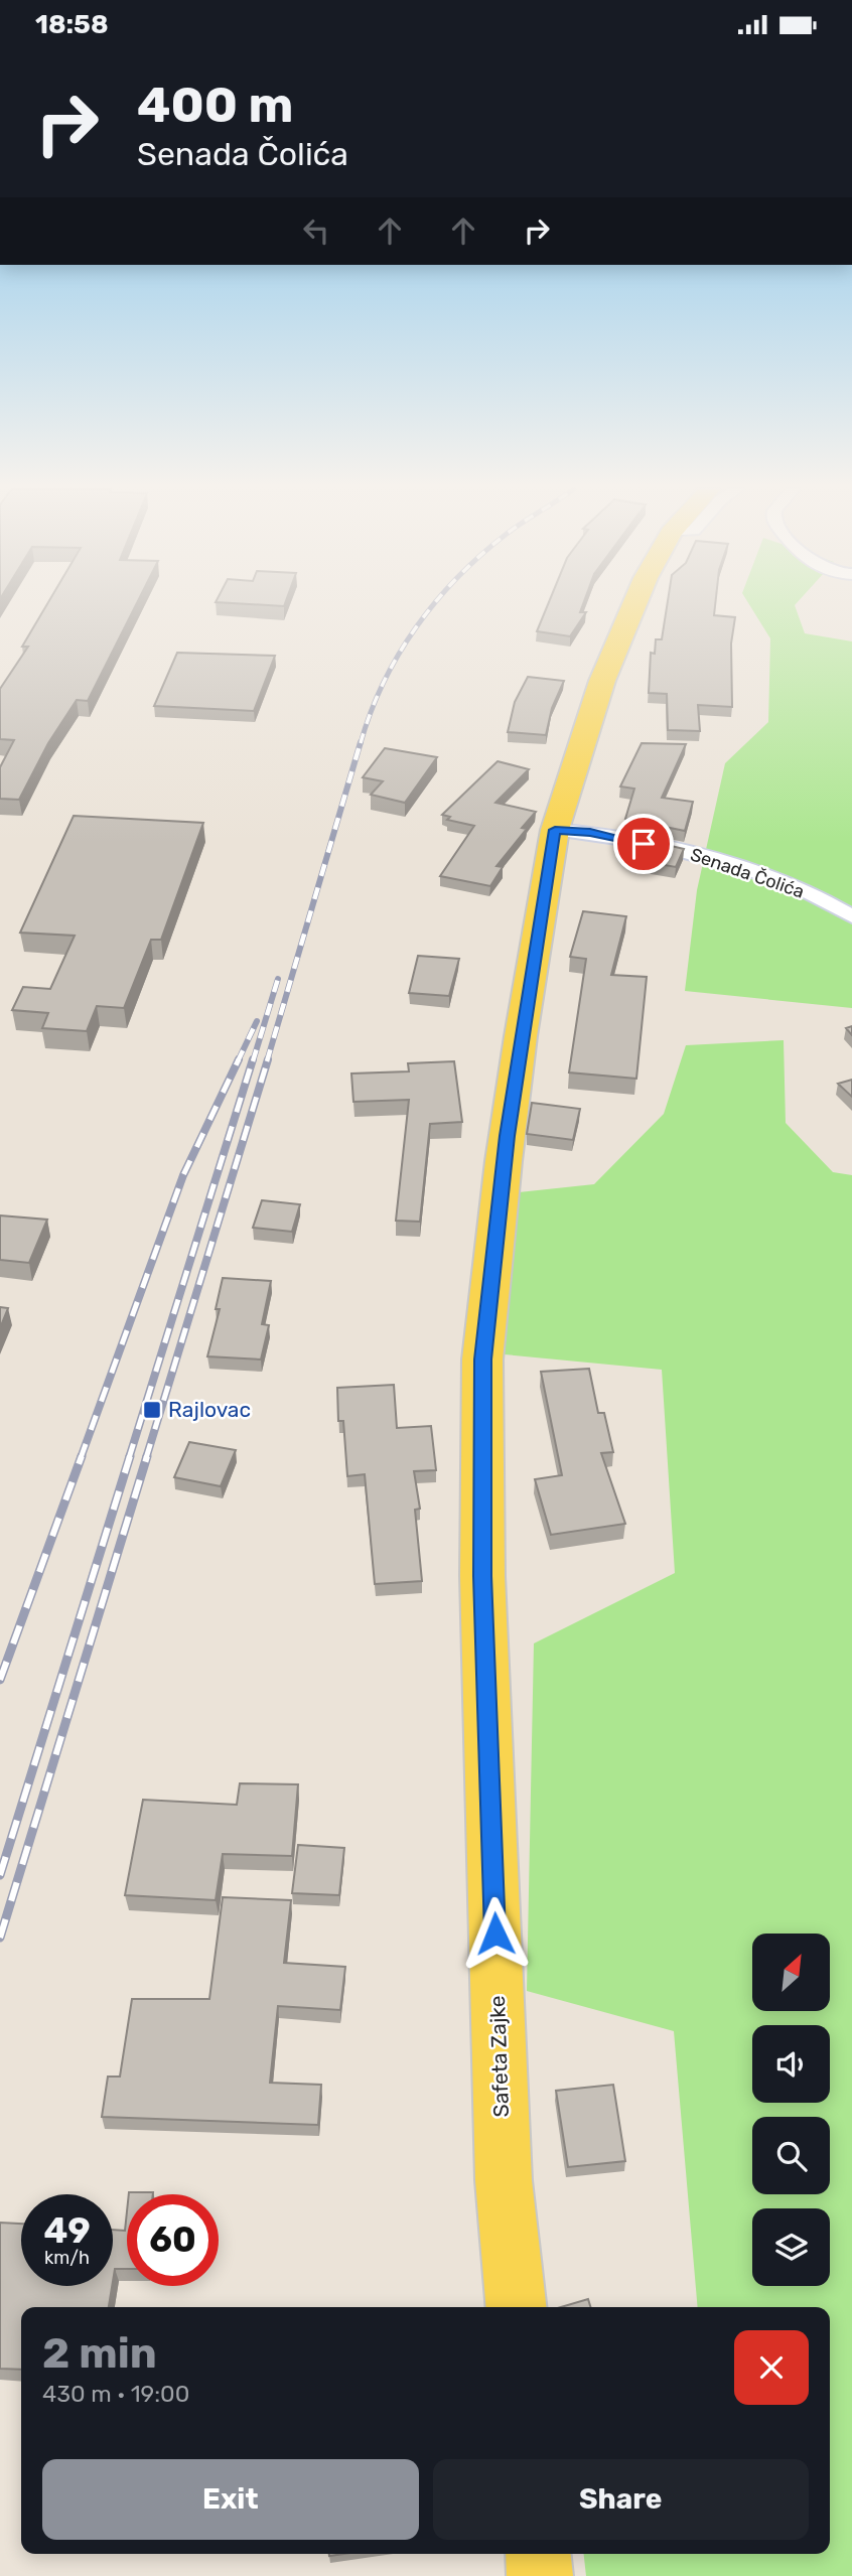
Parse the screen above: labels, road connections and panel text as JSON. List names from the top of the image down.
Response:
{
  "streets": {
    "main road": ["Safeta Zajke"],
    "street": ["Senada Čolića"]
  },
  "crossings": [
    ["Senada Čolića", "Safeta Zajke"]
  ],
  "places": {
    "transit": ["Rajlovac"]
  },
  "north": "top right",
  "page": {
    "status": "18:58",
    "turn": ["400 m", "Senada Čolića"],
    "speed": "49 km/h",
    "limit": "60",
    "heading": ["2 min", "430 m · 19:00"],
    "buttons": ["Exit", "Share"]
  }
}
